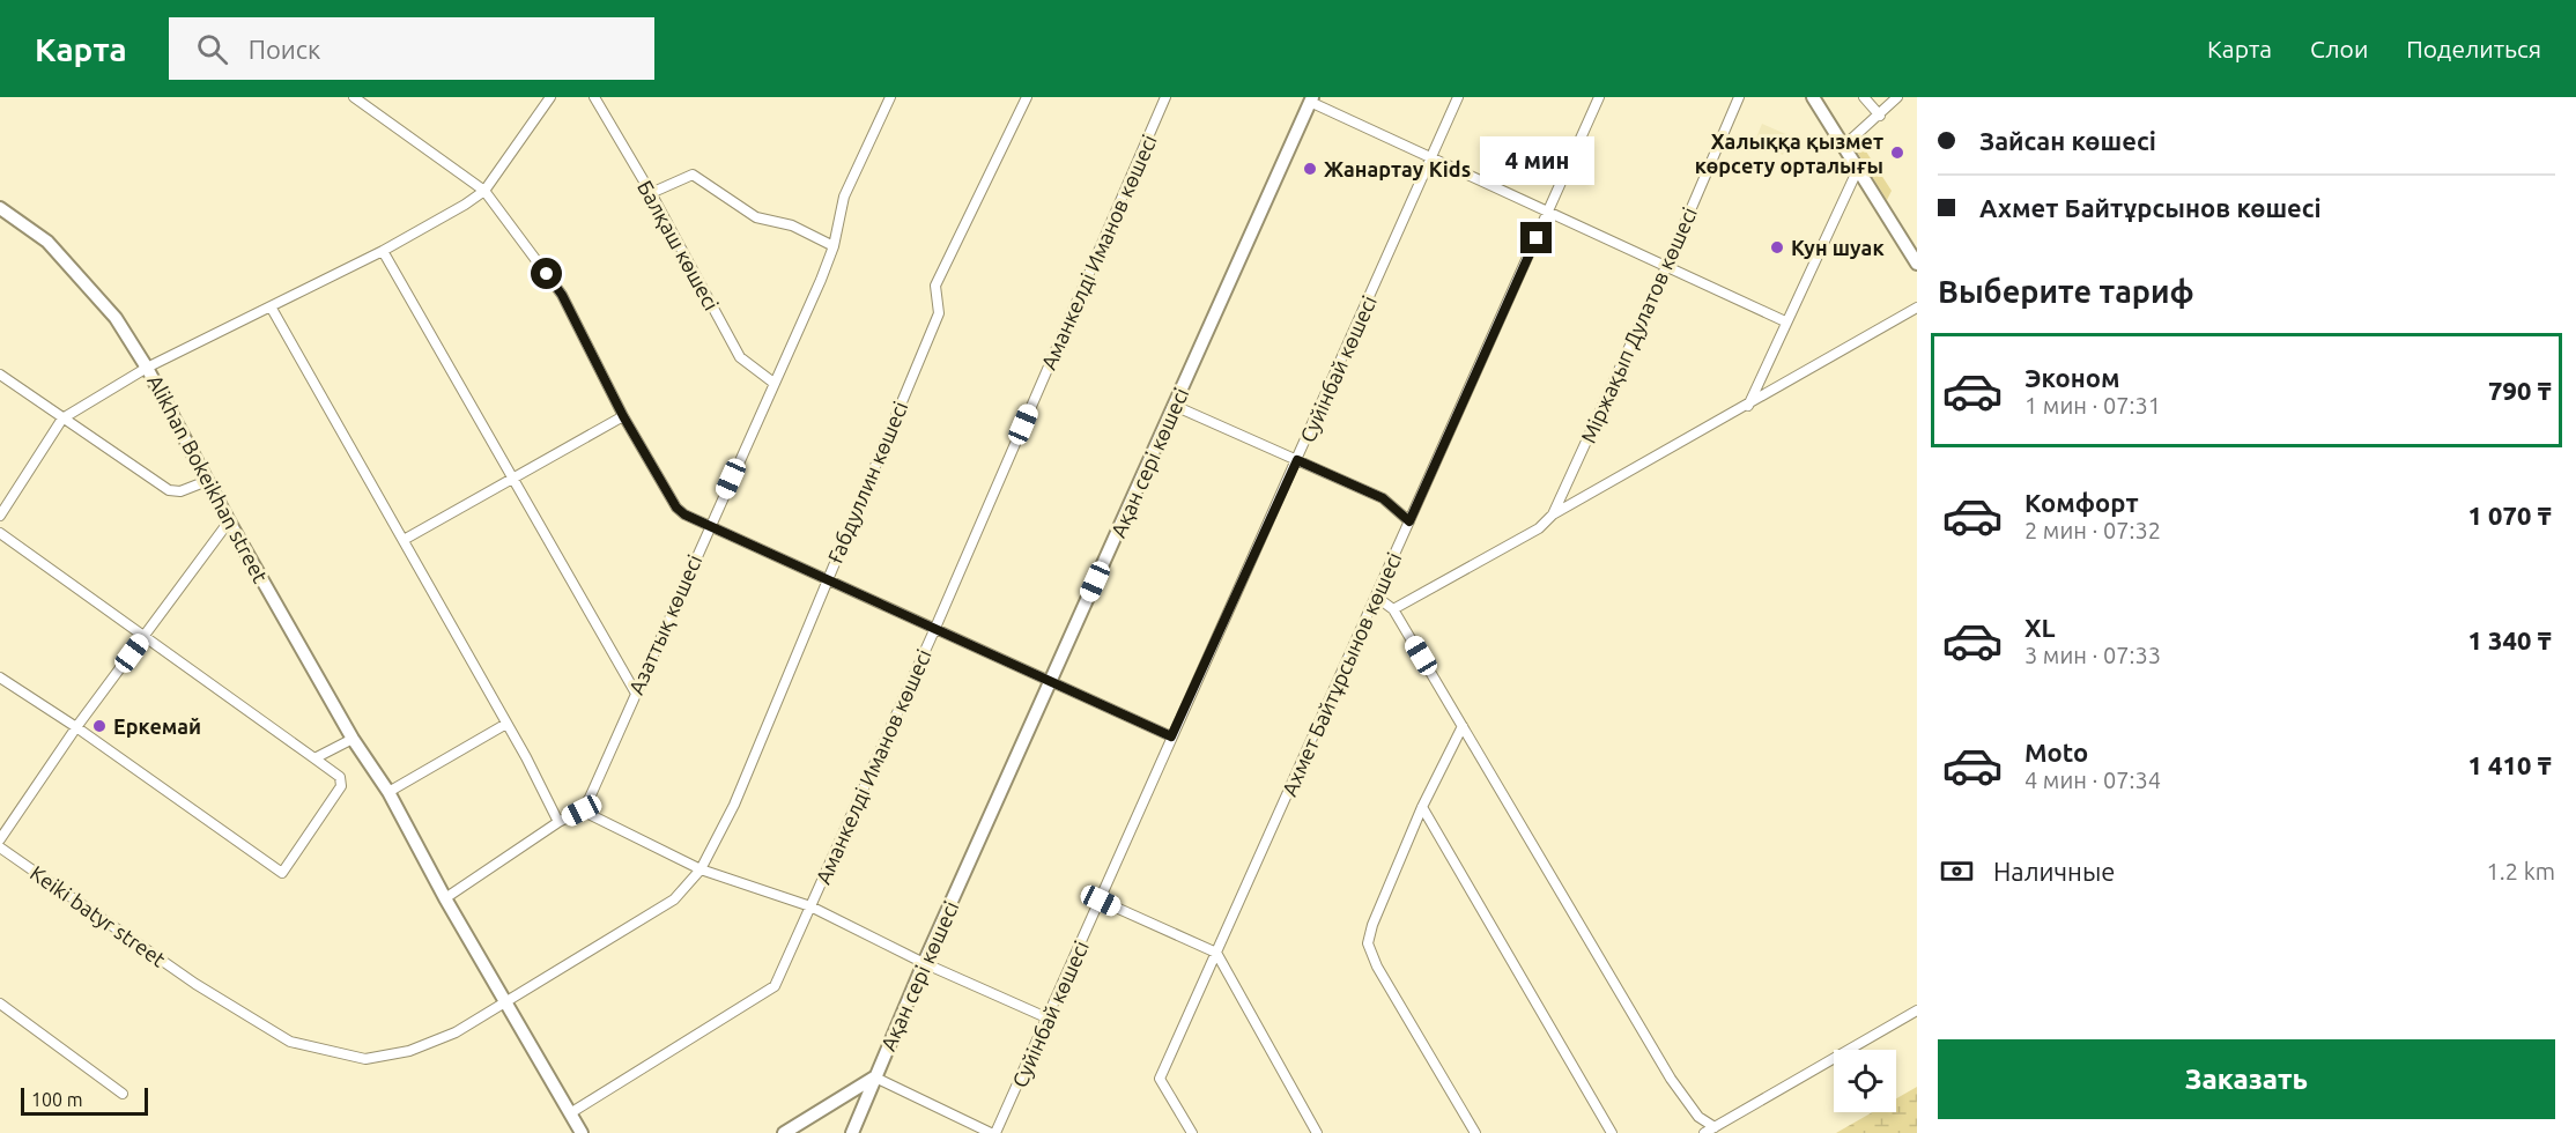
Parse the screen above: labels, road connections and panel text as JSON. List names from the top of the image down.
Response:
{
  "streets": {
    "street": [
      "Балқаш көшесі",
      "Аманкелді Иманов көшесі",
      "Міржақып Дулатов көшесі",
      "Суйінбай көшесі",
      "Ақан сері көшесі",
      "Alikhan Bokeikhan street",
      "Ғабдуллин көшесі",
      "Азаттық көшесі",
      "Ахмет Байтұрсынов көшесі",
      "Keiki batyr street"
    ]
  },
  "crossings": [
    ["Балқаш көшесі", "Азаттық көшесі"],
    ["Аманкелді Иманов көшесі", "Alikhan Bokeikhan street"],
    ["Alikhan Bokeikhan street", "Ғабдуллин көшесі"],
    ["Alikhan Bokeikhan street", "Keiki batyr street"],
    ["Ғабдуллин көшесі", "Keiki batyr street"]
  ],
  "places": [
    "Халыққа қызмет көрсету орталығы",
    "Жанартау Kids",
    "Кун шуак",
    "Еркемай"
  ],
  "scale_bar": "100 m",
  "page": {
    "header": "Карта",
    "search": "Поиск",
    "nav": ["Карта", "Слои", "Поделиться"],
    "banner": ["Зайсан көшесі", "Ахмет Байтұрсынов көшесі"],
    "bubble": "4 мин",
    "heading": "Выберите тариф",
    "list": [
      {
        "name": "Эконом",
        "note": "1 мин · 07:31",
        "value": "790 ₸"
      },
      {
        "name": "Комфорт",
        "note": "2 мин · 07:32",
        "value": "1 070 ₸"
      },
      {
        "name": "XL",
        "note": "3 мин · 07:33",
        "value": "1 340 ₸"
      },
      {
        "name": "Moto",
        "note": "4 мин · 07:34",
        "value": "1 410 ₸"
      }
    ],
    "pay": ["Наличные", "1.2 km"],
    "buttons": "Заказать",
    "scale": "100 m"
  }
}
